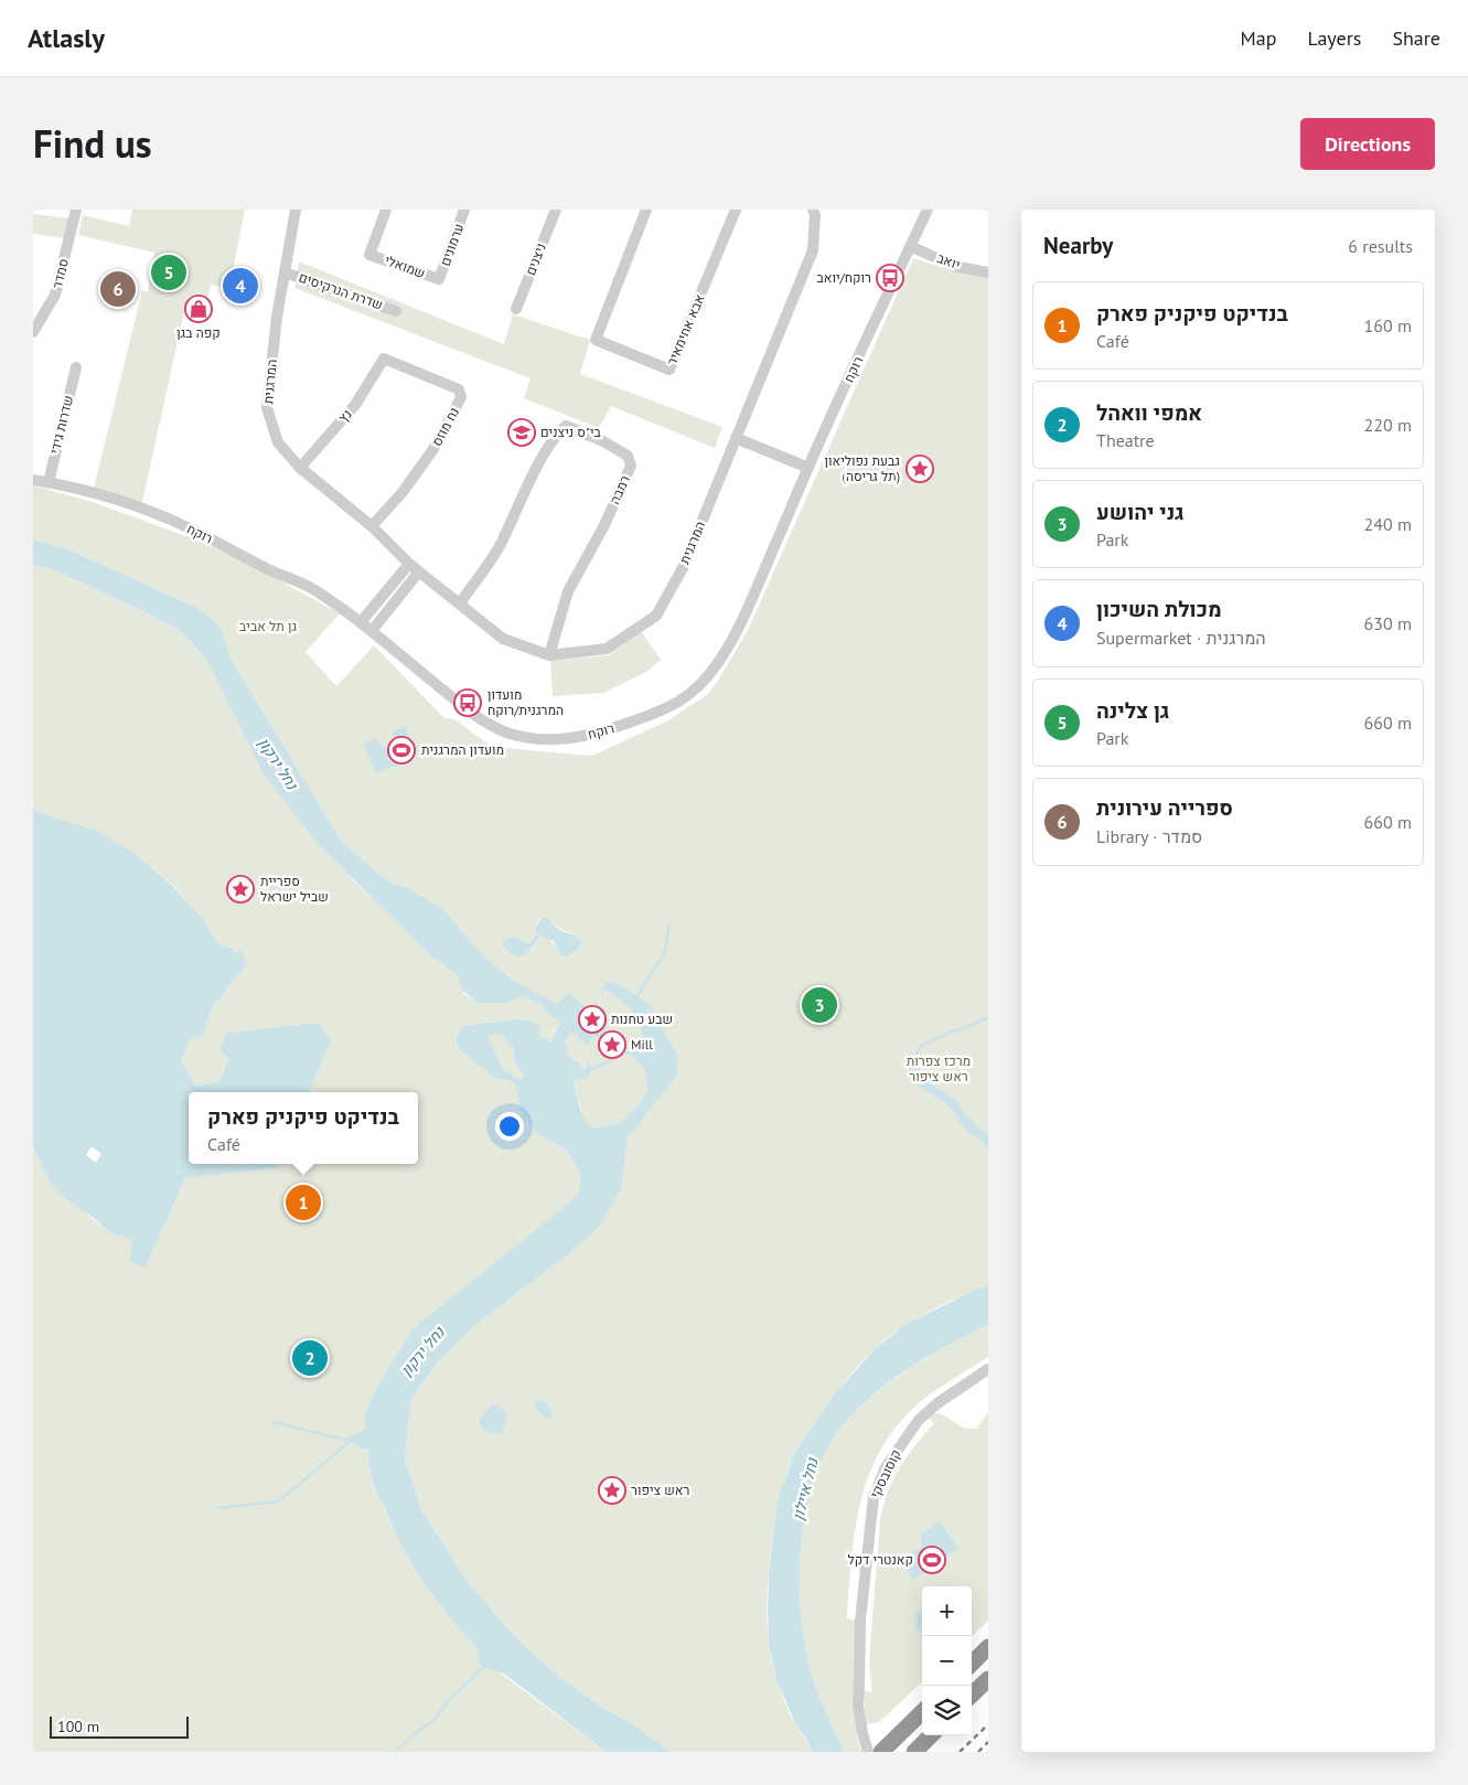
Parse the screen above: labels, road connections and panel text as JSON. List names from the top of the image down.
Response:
{
  "streets": {
    "street": [
      "ערמונים",
      "ניצנים",
      "יואב",
      "שמואלי",
      "סמדר",
      "שדרת הנרקיסים",
      "אבא אחימאיר",
      "רוקח",
      "המרגנית",
      "נץ",
      "שדרות גידי",
      "נח מוזס",
      "רמבה",
      "קוסובסקי"
    ]
  },
  "crossings": [
    ["ערמונים", "שמואלי"],
    ["יואב", "רוקח"],
    ["שדרת הנרקיסים", "המרגנית"],
    ["רוקח", "שדרות גידי"],
    ["המרגנית", "נץ"],
    ["המרגנית", "נח מוזס"],
    ["המרגנית", "רמבה"],
    ["נץ", "נח מוזס"]
  ],
  "water": ["נחל ירקון", "נחל איילון"],
  "parks": ["גן תל אביב", "מרכז צפרות ראש ציפור"],
  "places": {
    "bus stop": ["רוקח/יואב", "מועדון המרגנית/רוקח"],
    "shop": ["קפה בגן"],
    "school or university": ["בי\"ס ניצנים"],
    "place": [
      "גבעת נפוליאון (תל גריסה)",
      "ספריית שביל ישראל",
      "שבע טחנות",
      "Mill",
      "ראש ציפור"
    ],
    "sports": ["מועדון המרגנית", "קאנטרי דקל"]
  },
  "scale_bar": "100 m",
  "page": {
    "header": "Atlasly",
    "nav": ["Map", "Layers", "Share"],
    "title": "Find us",
    "buttons": "Directions",
    "heading": ["Nearby", "6 results"],
    "pins": [
      "5",
      "4",
      "6",
      "3",
      "1",
      "2"
    ],
    "list": [
      {
        "mark": "1",
        "name": "בנדיקט פיקניק פארק",
        "note": "Café",
        "value": "160 m"
      },
      {
        "mark": "2",
        "name": "אמפי וואהל",
        "note": "Theatre",
        "value": "220 m"
      },
      {
        "mark": "3",
        "name": "גני יהושע",
        "note": "Park",
        "value": "240 m"
      },
      {
        "mark": "4",
        "name": "מכולת השיכון",
        "note": "Supermarket · המרגנית",
        "value": "630 m"
      },
      {
        "mark": "5",
        "name": "גן צלינה",
        "note": "Park",
        "value": "660 m"
      },
      {
        "mark": "6",
        "name": "ספרייה עירונית",
        "note": "Library · סמדר",
        "value": "660 m"
      }
    ],
    "popup": ["בנדיקט פיקניק פארק", "Café"],
    "map_buttons": ["+", "−"],
    "scale": "100 m"
  }
}
